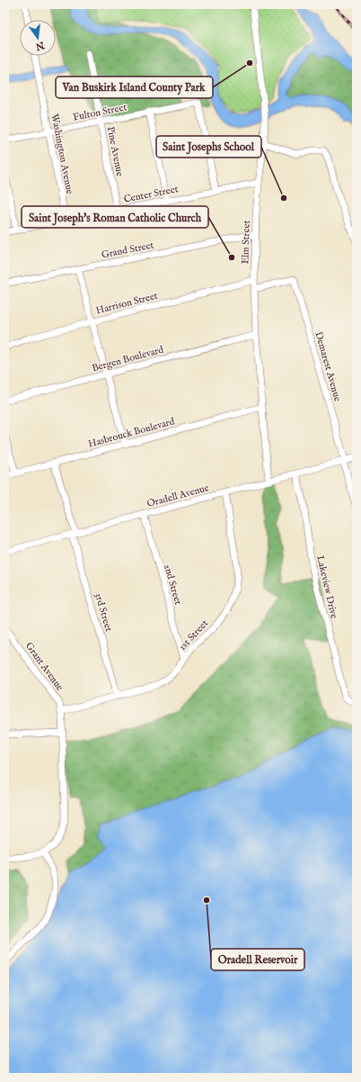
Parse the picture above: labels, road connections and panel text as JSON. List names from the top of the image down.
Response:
{
  "streets": {
    "street": [
      "Fulton Street",
      "Pine Avenue",
      "Washington Avenue",
      "Center Street",
      "Elm Street",
      "Grand Street",
      "Harrison Street",
      "Bergen Boulevard",
      "Demarest Avenue",
      "Hasbrouck Boulevard",
      "Oradell Avenue",
      "2nd Street",
      "Lakeview Drive",
      "3rd Street",
      "1st Street",
      "Grant Avenue"
    ]
  },
  "crossings": [
    ["Fulton Street", "Pine Avenue"],
    ["Fulton Street", "Washington Avenue"],
    ["Fulton Street", "Center Street"],
    ["Pine Avenue", "Center Street"],
    ["Washington Avenue", "Center Street"],
    ["Center Street", "Elm Street"],
    ["Elm Street", "Grand Street"],
    ["Elm Street", "Harrison Street"],
    ["Elm Street", "Bergen Boulevard"],
    ["Elm Street", "Demarest Avenue"],
    ["Elm Street", "Hasbrouck Boulevard"],
    ["Elm Street", "Oradell Avenue"],
    ["Demarest Avenue", "Oradell Avenue"],
    ["Hasbrouck Boulevard", "3rd Street"],
    ["Oradell Avenue", "2nd Street"],
    ["Oradell Avenue", "Lakeview Drive"],
    ["Oradell Avenue", "3rd Street"],
    ["Oradell Avenue", "1st Street"],
    ["2nd Street", "1st Street"],
    ["3rd Street", "1st Street"],
    ["1st Street", "Grant Avenue"]
  ],
  "places": [
    "Van Buskirk Island County Park",
    "Saint Josephs School",
    "Saint Joseph's Roman Catholic Church",
    "Oradell Reservoir"
  ],
  "north": "bottom"
}
